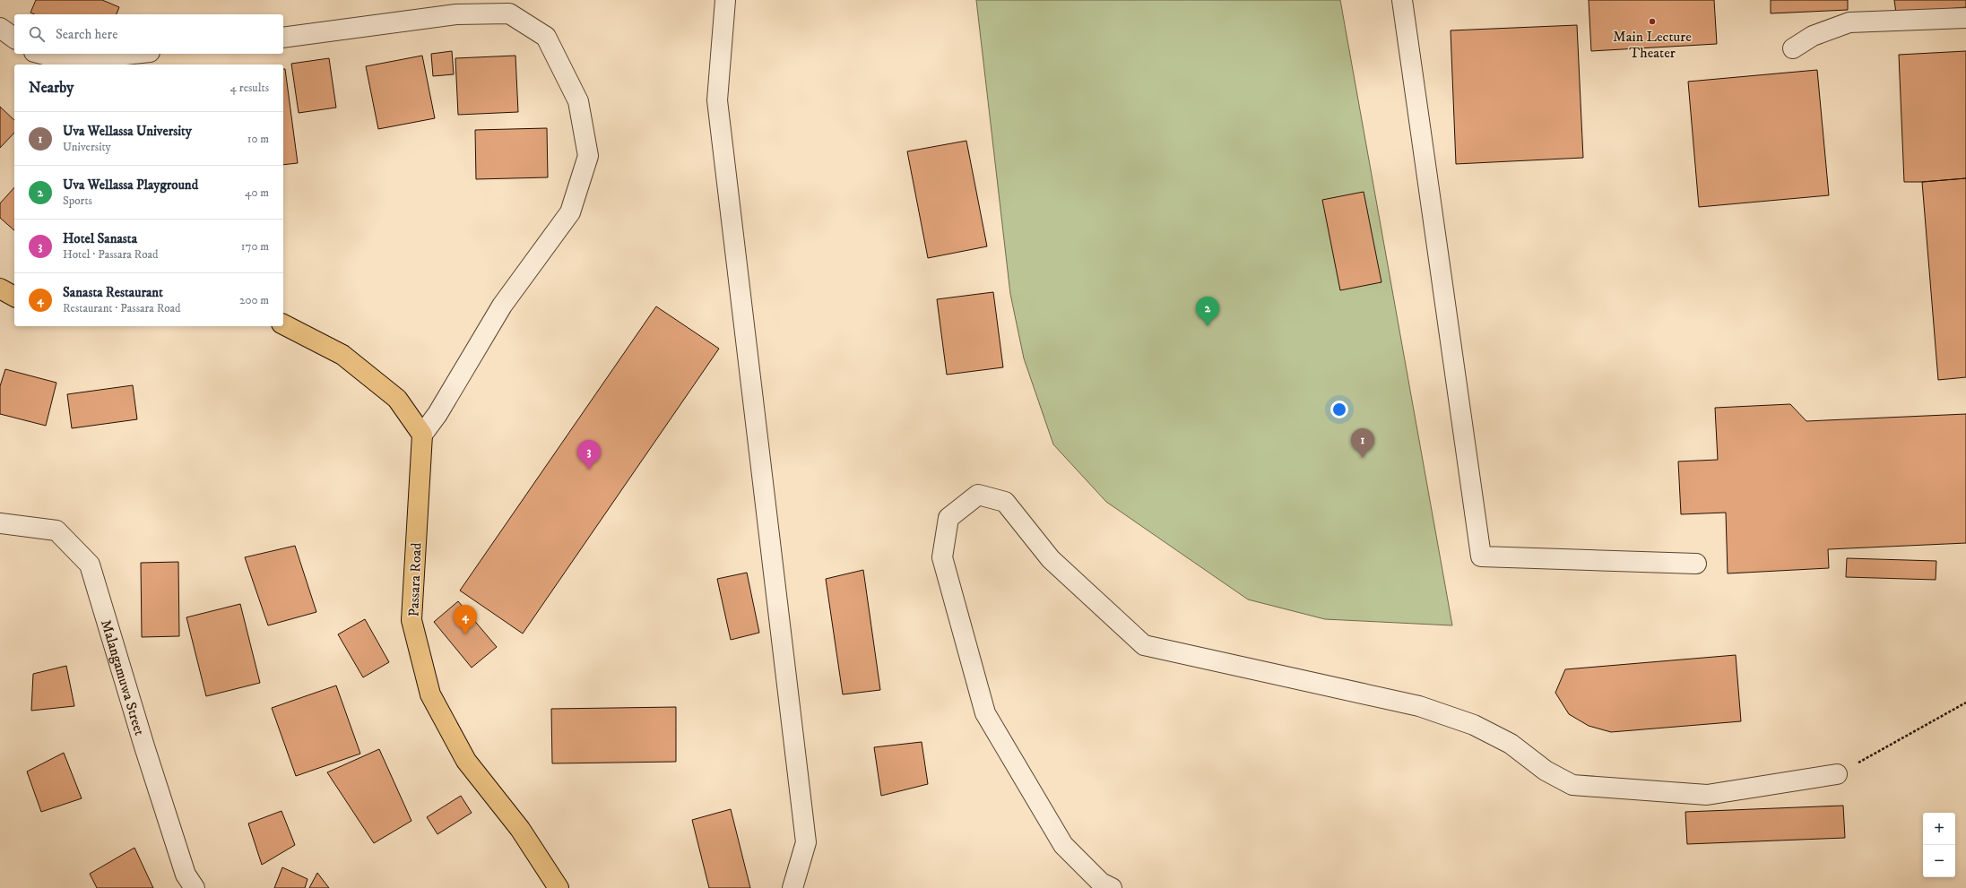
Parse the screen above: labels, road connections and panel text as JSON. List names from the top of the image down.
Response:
{
  "streets": {
    "highway": ["Passara Road"],
    "street": ["Malangamuwa Street"]
  },
  "places": ["Main Lecture Theater"],
  "page": {
    "search": "Search here",
    "heading": ["Nearby", "4 results"],
    "list": [
      {
        "mark": "1",
        "name": "Uva Wellassa University",
        "note": "University",
        "value": "10 m"
      },
      {
        "mark": "2",
        "name": "Uva Wellassa Playground",
        "note": "Sports",
        "value": "40 m"
      },
      {
        "mark": "3",
        "name": "Hotel Sanasta",
        "note": "Hotel · Passara Road",
        "value": "170 m"
      },
      {
        "mark": "4",
        "name": "Sanasta Restaurant",
        "note": "Restaurant · Passara Road",
        "value": "200 m"
      }
    ],
    "pins": [
      "2",
      "1",
      "3",
      "4"
    ],
    "map_buttons": ["+", "−"]
  }
}
